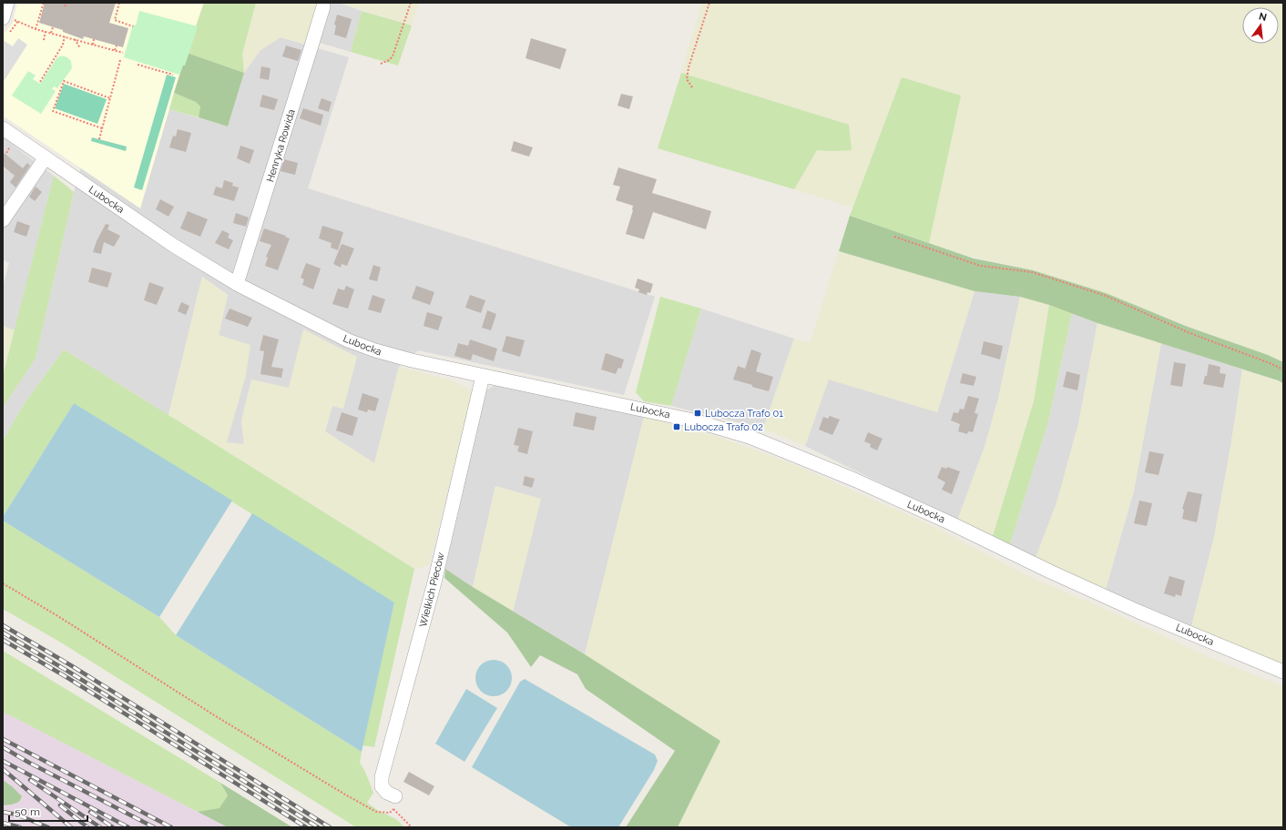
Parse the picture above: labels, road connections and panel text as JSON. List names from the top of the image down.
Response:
{
  "streets": {
    "street": ["Henryka Rowida", "Lubocka", "Wielkich Pieców"]
  },
  "crossings": [
    ["Henryka Rowida", "Lubocka"],
    ["Lubocka", "Wielkich Pieców"]
  ],
  "places": {
    "transit": ["Lubocza Trafo 01", "Lubocza Trafo 02"]
  },
  "scale_bar": "50 m",
  "north": "top"
}
